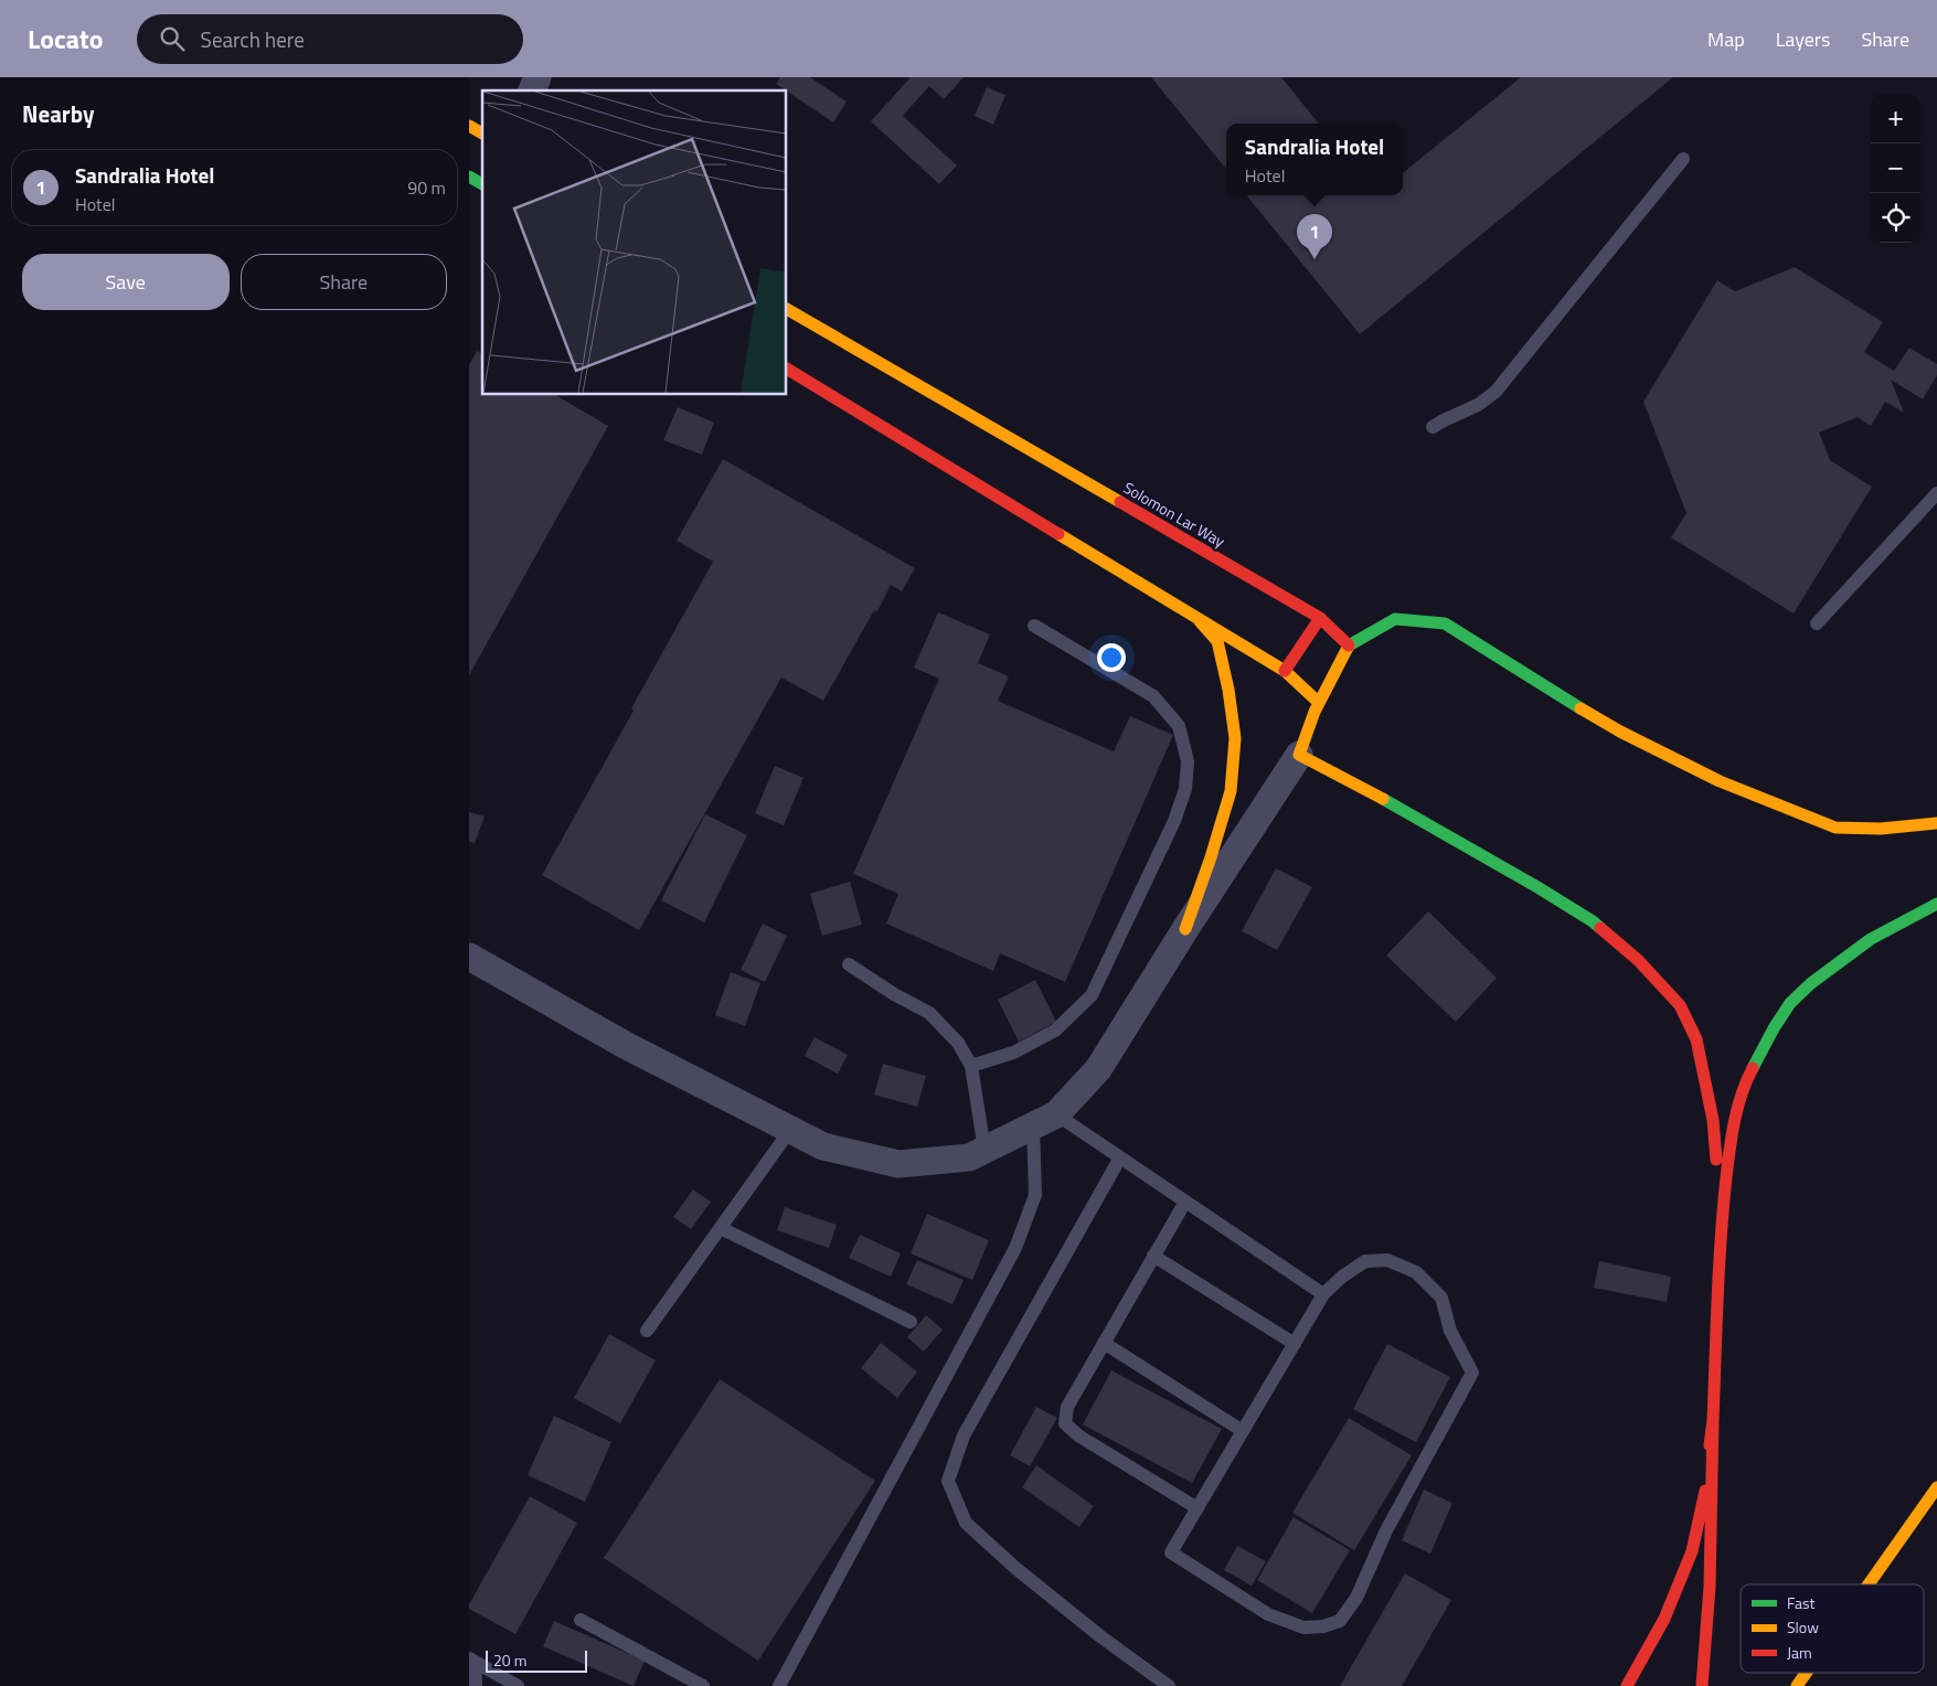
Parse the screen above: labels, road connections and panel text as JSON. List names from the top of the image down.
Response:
{
  "streets": {
    "main road": ["Solomon Lar Way"]
  },
  "legend": ["Fast", "Slow", "Jam"],
  "scale_bar": "20 m",
  "page": {
    "header": "Locato",
    "search": "Search here",
    "nav": ["Map", "Layers", "Share"],
    "heading": "Nearby",
    "map_buttons": ["+", "−"],
    "popup": ["Sandralia Hotel", "Hotel"],
    "list": [
      {
        "mark": "1",
        "name": "Sandralia Hotel",
        "note": "Hotel",
        "value": "90 m"
      }
    ],
    "pins": "1",
    "buttons": ["Save", "Share"],
    "scale": "20 m"
  }
}
